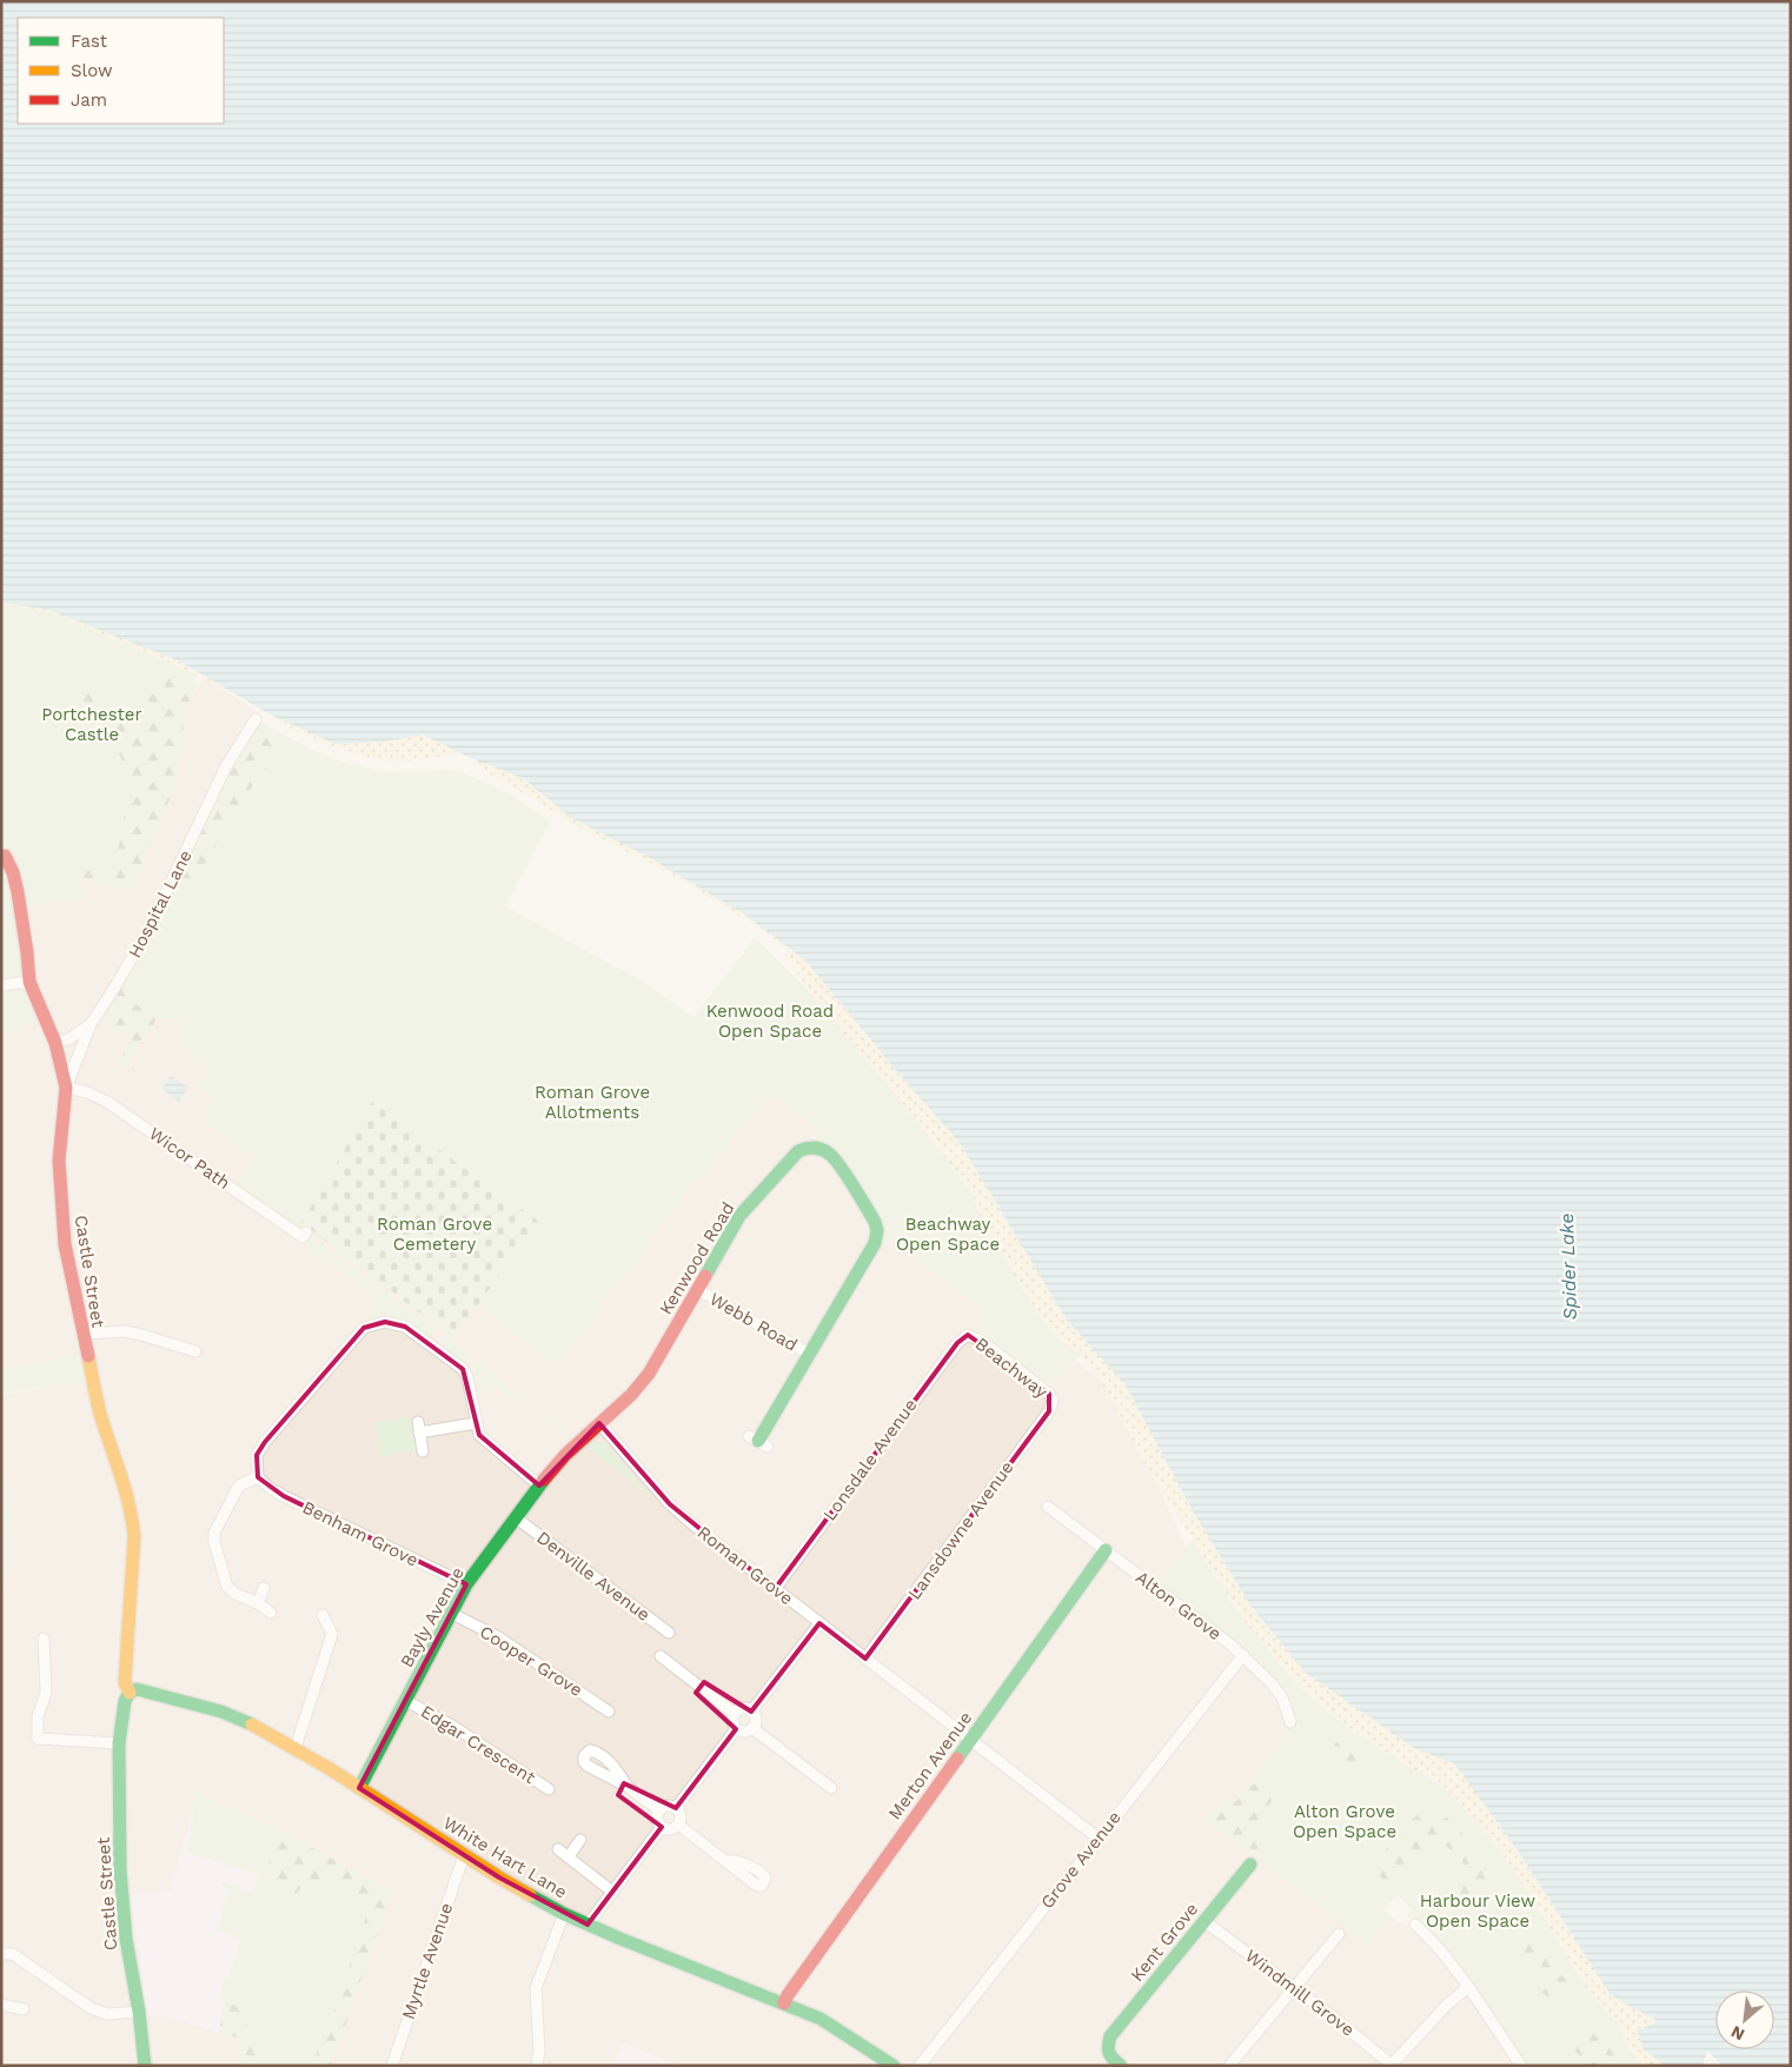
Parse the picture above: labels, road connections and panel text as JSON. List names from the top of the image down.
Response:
{
  "streets": {
    "street": [
      "Hospital Lane",
      "Wicor Path",
      "Kenwood Road",
      "Castle Street",
      "Webb Road",
      "Beachway",
      "Lonsdale Avenue",
      "Lansdowne Avenue",
      "Benham Grove",
      "Roman Grove",
      "Denville Avenue",
      "Alton Grove",
      "Bayly Avenue",
      "Cooper Grove",
      "Edgar Crescent",
      "Merton Avenue",
      "White Hart Lane",
      "Grove Avenue",
      "Kent Grove",
      "Myrtle Avenue",
      "Windmill Grove"
    ]
  },
  "crossings": [
    ["Hospital Lane", "Wicor Path"],
    ["Hospital Lane", "Castle Street"],
    ["Wicor Path", "Castle Street"],
    ["Kenwood Road", "Webb Road"],
    ["Kenwood Road", "Roman Grove"],
    ["Kenwood Road", "Bayly Avenue"],
    ["Castle Street", "White Hart Lane"],
    ["Beachway", "Lonsdale Avenue"],
    ["Beachway", "Lansdowne Avenue"],
    ["Lonsdale Avenue", "Roman Grove"],
    ["Lansdowne Avenue", "Roman Grove"],
    ["Benham Grove", "Bayly Avenue"],
    ["Roman Grove", "Bayly Avenue"],
    ["Roman Grove", "Merton Avenue"],
    ["Roman Grove", "Grove Avenue"],
    ["Denville Avenue", "Bayly Avenue"],
    ["Alton Grove", "Merton Avenue"],
    ["Alton Grove", "Grove Avenue"],
    ["Bayly Avenue", "Cooper Grove"],
    ["Bayly Avenue", "Edgar Crescent"],
    ["Bayly Avenue", "White Hart Lane"],
    ["Merton Avenue", "White Hart Lane"],
    ["White Hart Lane", "Myrtle Avenue"],
    ["Kent Grove", "Windmill Grove"]
  ],
  "water": ["Spider Lake"],
  "parks": [
    "Portchester Castle",
    "Kenwood Road Open Space",
    "Roman Grove Allotments",
    "Roman Grove Cemetery",
    "Beachway Open Space",
    "Alton Grove Open Space",
    "Harbour View Open Space"
  ],
  "legend": ["Fast", "Slow", "Jam"],
  "north": "bottom left"
}
